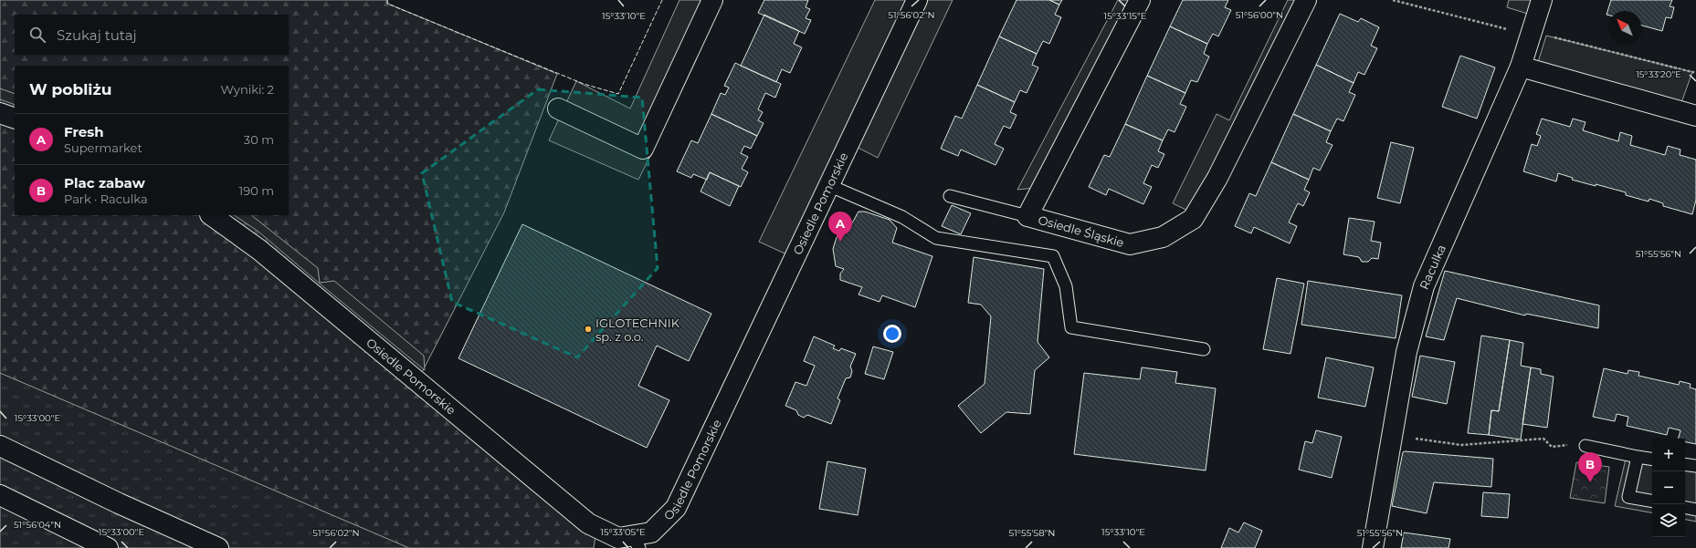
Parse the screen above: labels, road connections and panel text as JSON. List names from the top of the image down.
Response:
{
  "streets": {
    "main road": ["Osiedle Pomorskie", "Osiedle Śląskie", "Raculka"]
  },
  "places": ["IGLOTECHNIK sp. z o.o."],
  "north": "top left",
  "page": {
    "search": "Szukaj tutaj",
    "heading": ["W pobliżu", "Wyniki: 2"],
    "list": [
      {
        "mark": "A",
        "name": "Fresh",
        "note": "Supermarket",
        "value": "30 m"
      },
      {
        "mark": "B",
        "name": "Plac zabaw",
        "note": "Park · Raculka",
        "value": "190 m"
      }
    ],
    "pins": ["A", "B"],
    "map_buttons": ["+", "−"]
  },
  "coordinates": [
    "51°56'02\"N",
    "51°56'00\"N",
    "15°33'10\"E",
    "15°33'15\"E",
    "15°33'20\"E",
    "51°55'56\"N",
    "15°33'00\"E",
    "51°56'04\"N",
    "15°33'05\"E",
    "51°55'58\"N"
  ]
}
